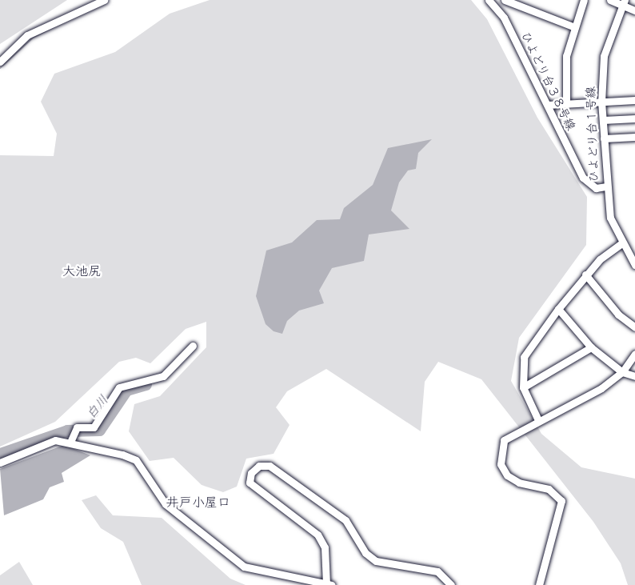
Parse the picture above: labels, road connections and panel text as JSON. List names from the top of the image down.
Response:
{
  "streets": {
    "street": ["ひよどり台３８号線", "ひよどり台１号線"]
  },
  "crossings": [
    ["ひよどり台３８号線", "ひよどり台１号線"]
  ],
  "districts": ["大池尻", "井戸小屋口"],
  "water": ["白川"]
}
